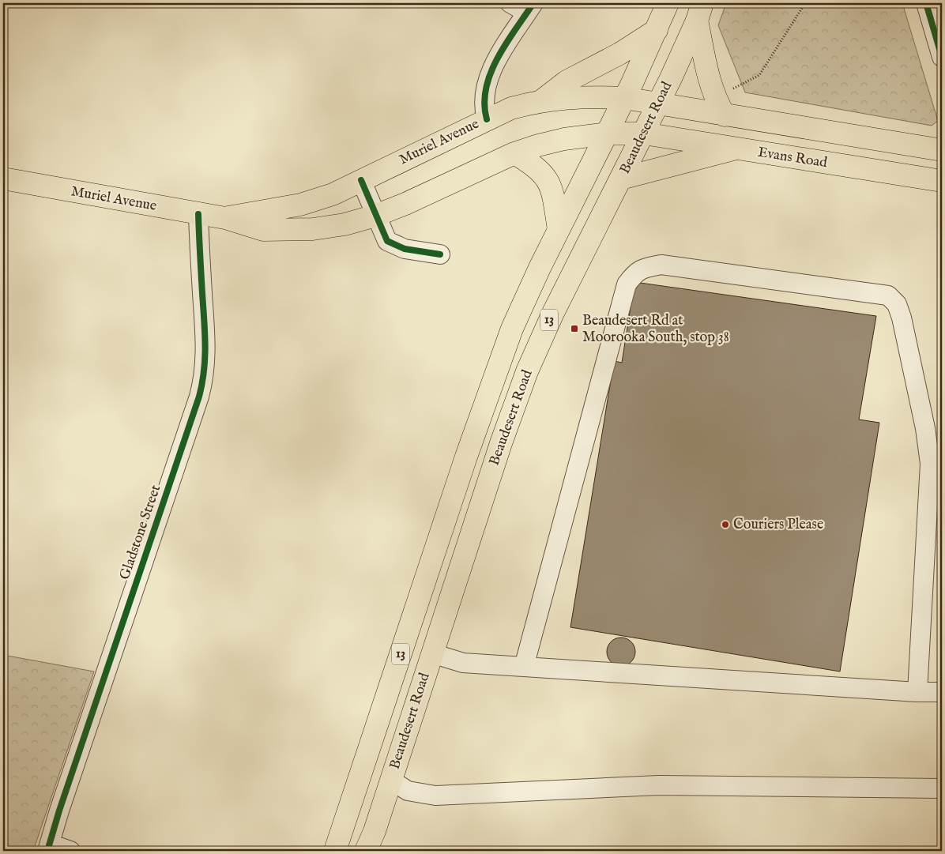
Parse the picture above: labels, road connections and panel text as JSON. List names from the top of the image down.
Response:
{
  "streets": {
    "main road": [
      "Beaudesert Road",
      "Muriel Avenue",
      "Evans Road",
      "13"
    ],
    "street": ["Gladstone Street"]
  },
  "crossings": [
    ["Beaudesert Road", "Muriel Avenue"],
    ["Beaudesert Road", "Evans Road"],
    ["Muriel Avenue", "Evans Road"],
    ["Muriel Avenue", "Gladstone Street"]
  ],
  "places": {
    "transit": ["Beaudesert Rd at Moorooka South, stop 38"],
    "other": ["Couriers Please"]
  }
}
